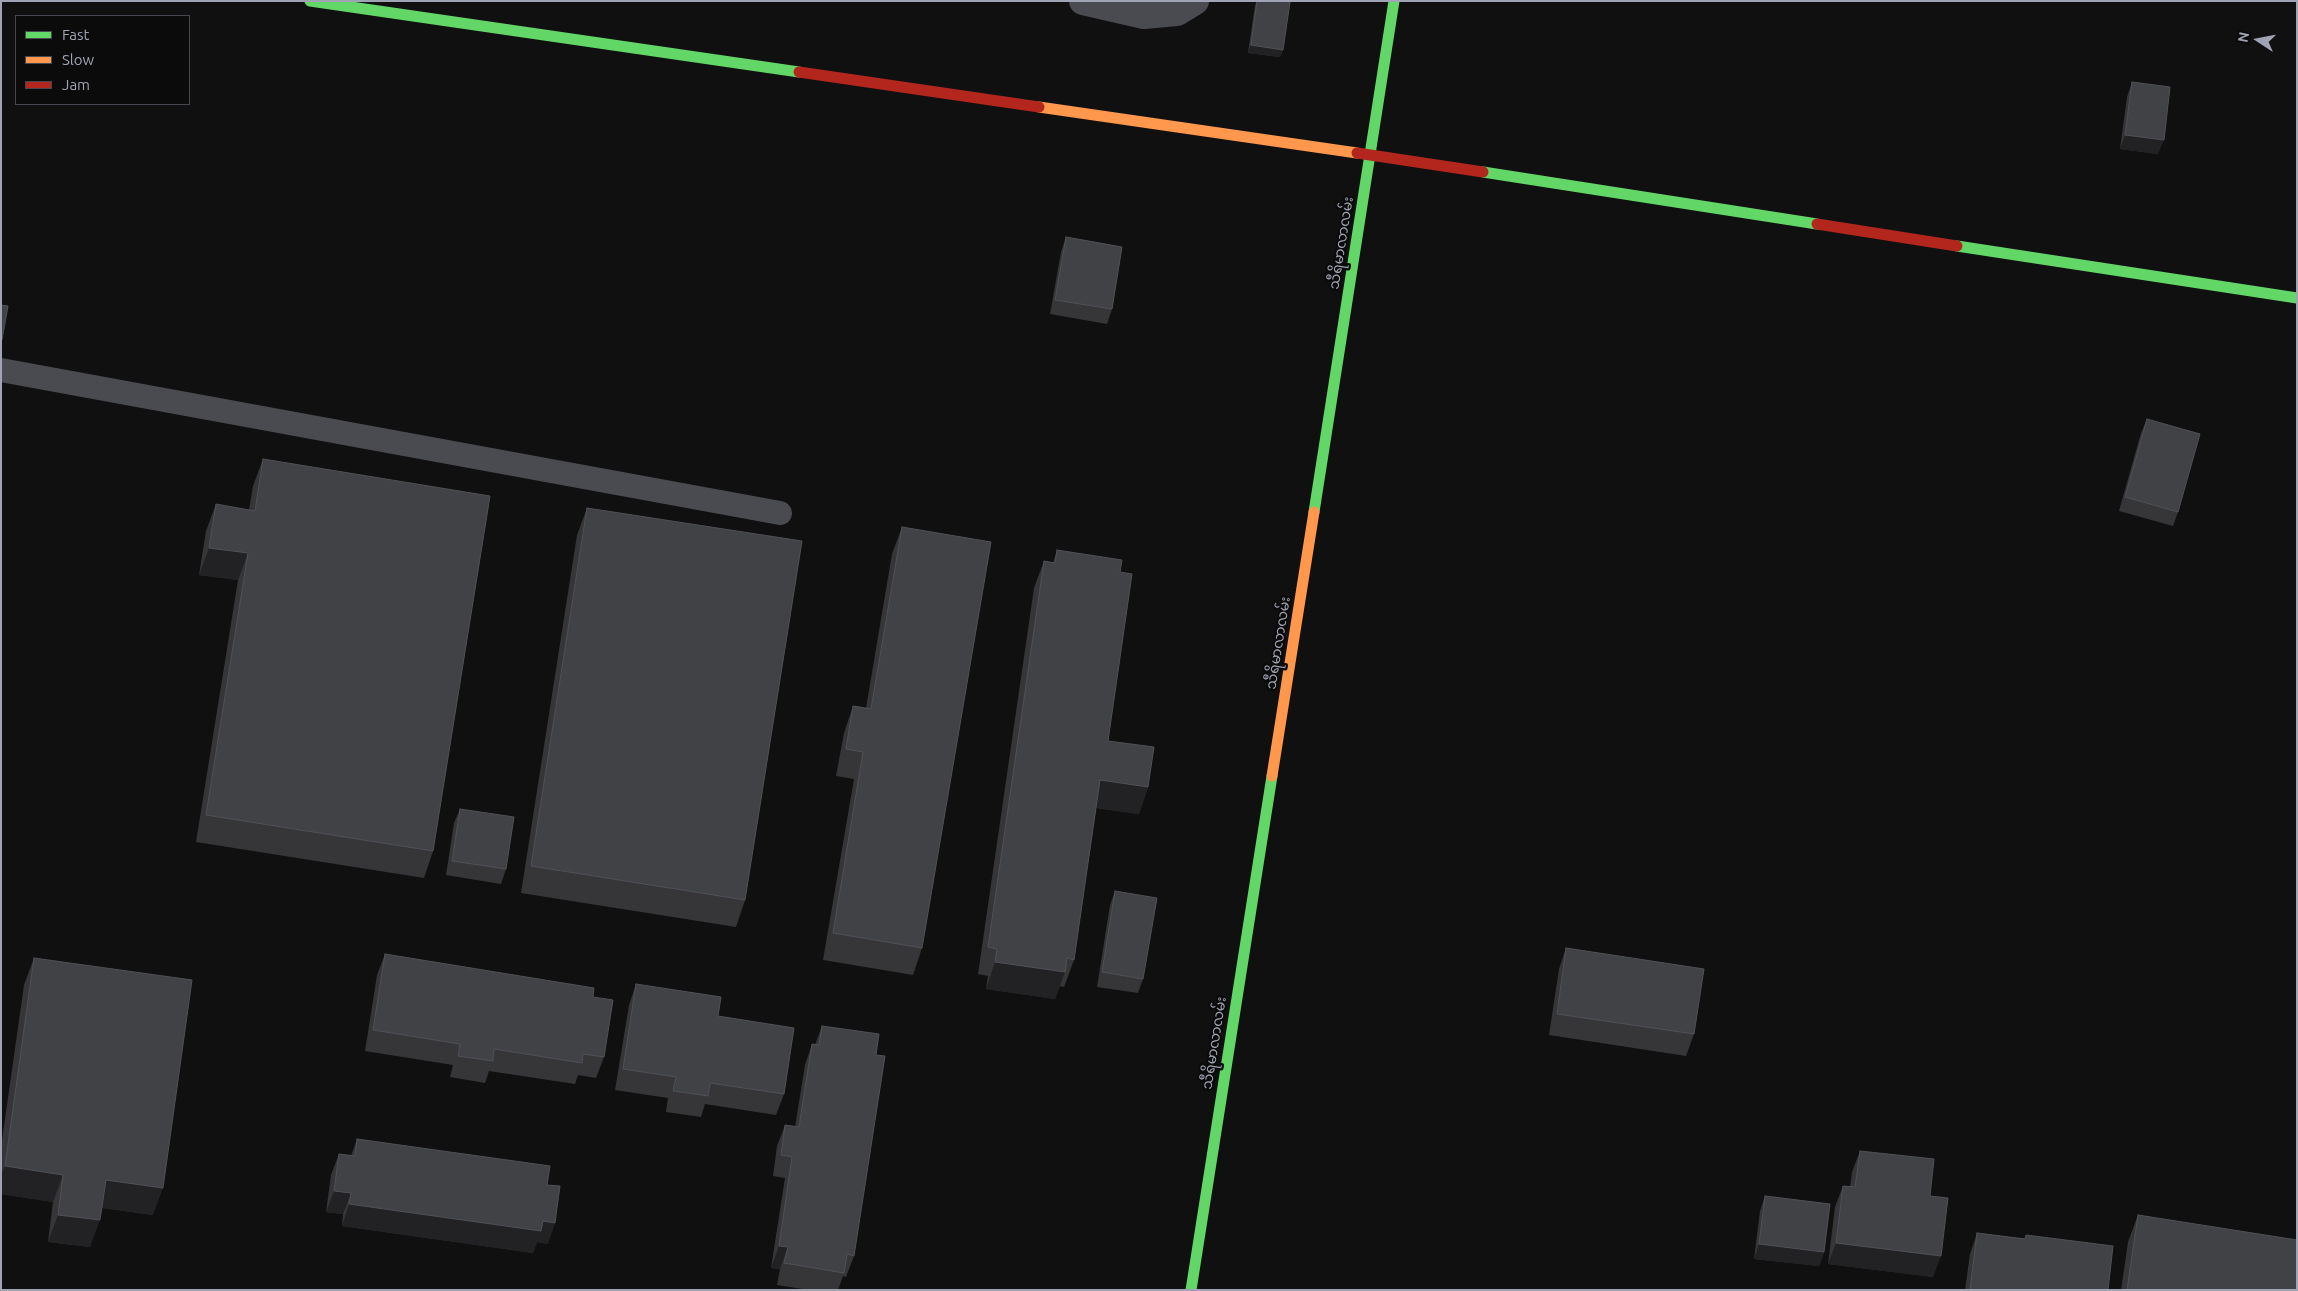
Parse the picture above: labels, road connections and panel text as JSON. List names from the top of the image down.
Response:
{
  "streets": {
    "street": ["သီရိမာလာလမ်း"]
  },
  "legend": ["Fast", "Slow", "Jam"],
  "north": "left"
}
